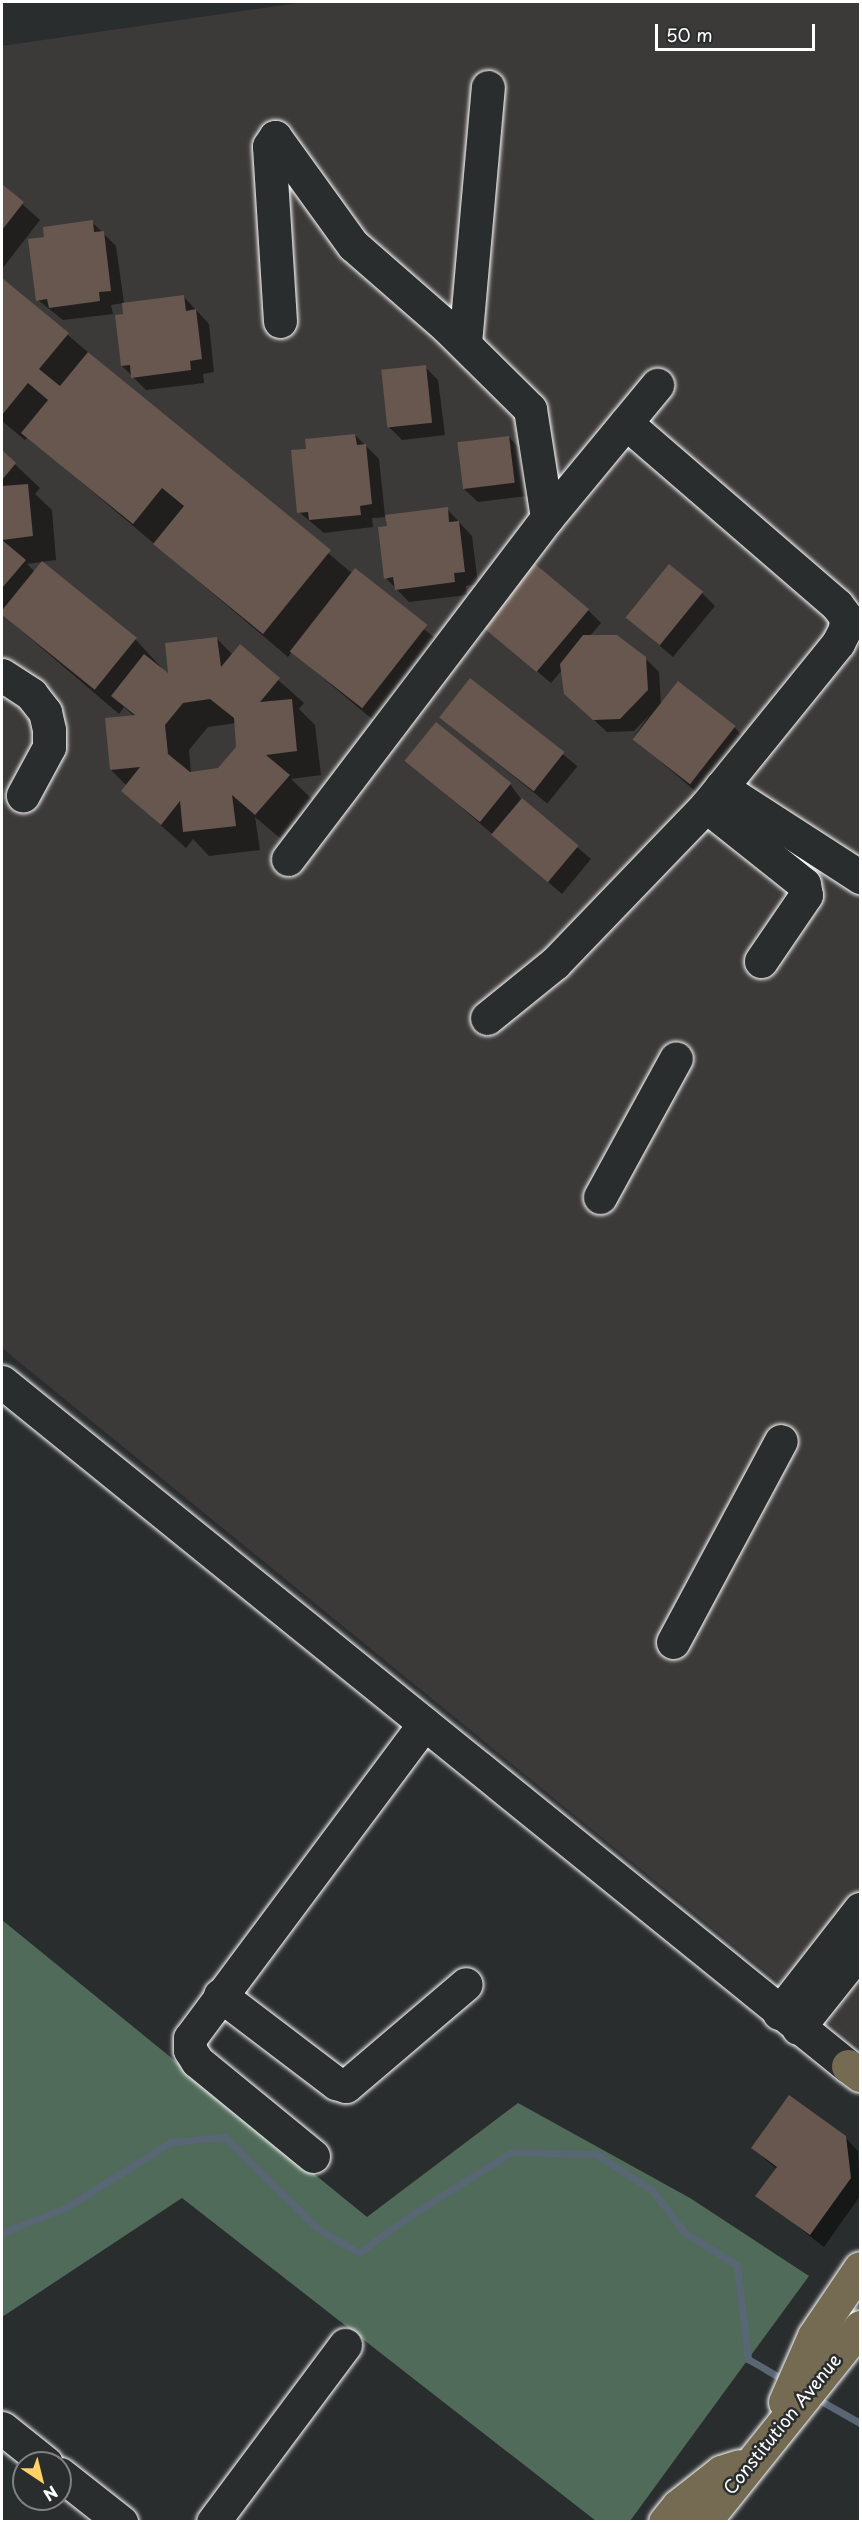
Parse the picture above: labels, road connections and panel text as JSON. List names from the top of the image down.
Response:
{
  "streets": {
    "main road": ["Constitution Avenue"]
  },
  "scale_bar": "50 m",
  "north": "bottom right"
}
